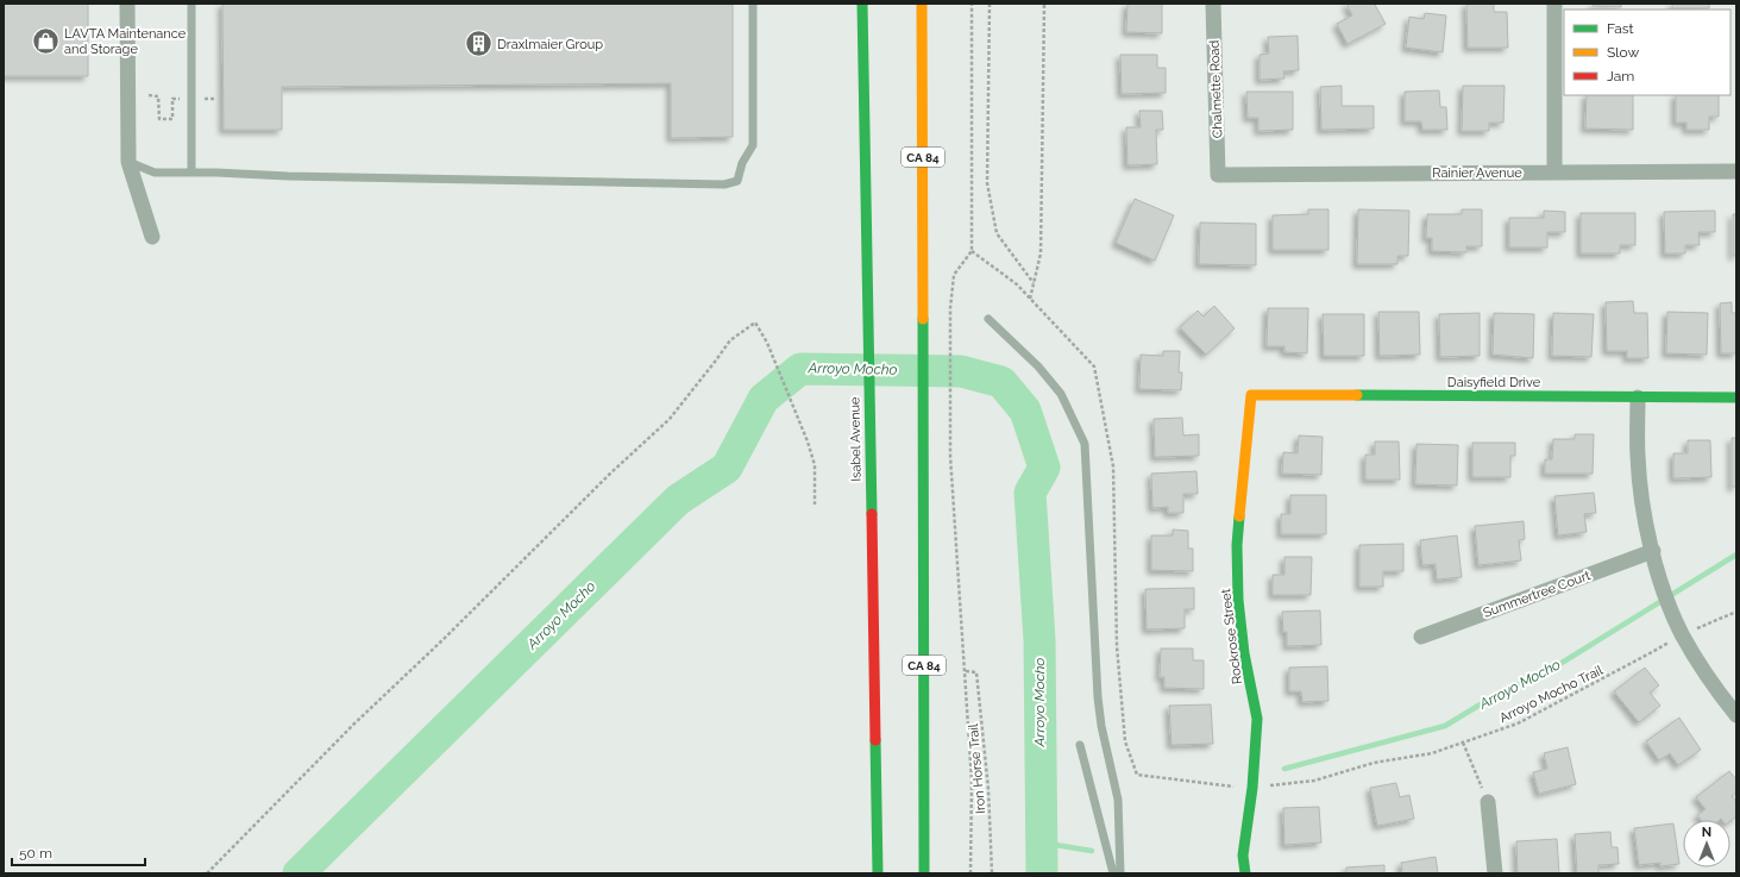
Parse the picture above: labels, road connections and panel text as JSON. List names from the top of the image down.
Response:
{
  "streets": {
    "main road": [
      "CA 84",
      "Daisyfield Drive",
      "Isabel Avenue",
      "Rockrose Street"
    ],
    "street": ["Chalmette Road", "Rainier Avenue", "Summertree Court"],
    "path": ["Arroyo Mocho Trail", "Iron Horse Trail"]
  },
  "crossings": [
    ["Chalmette Road", "Rainier Avenue"],
    ["Daisyfield Drive", "Rockrose Street"],
    ["Rockrose Street", "Arroyo Mocho Trail"]
  ],
  "water": ["Arroyo Mocho"],
  "places": {
    "shop": ["LAVTA Maintenance and Storage"],
    "building": ["Draxlmaier Group"]
  },
  "legend": ["Fast", "Slow", "Jam"],
  "scale_bar": "50 m",
  "north": "top"
}
